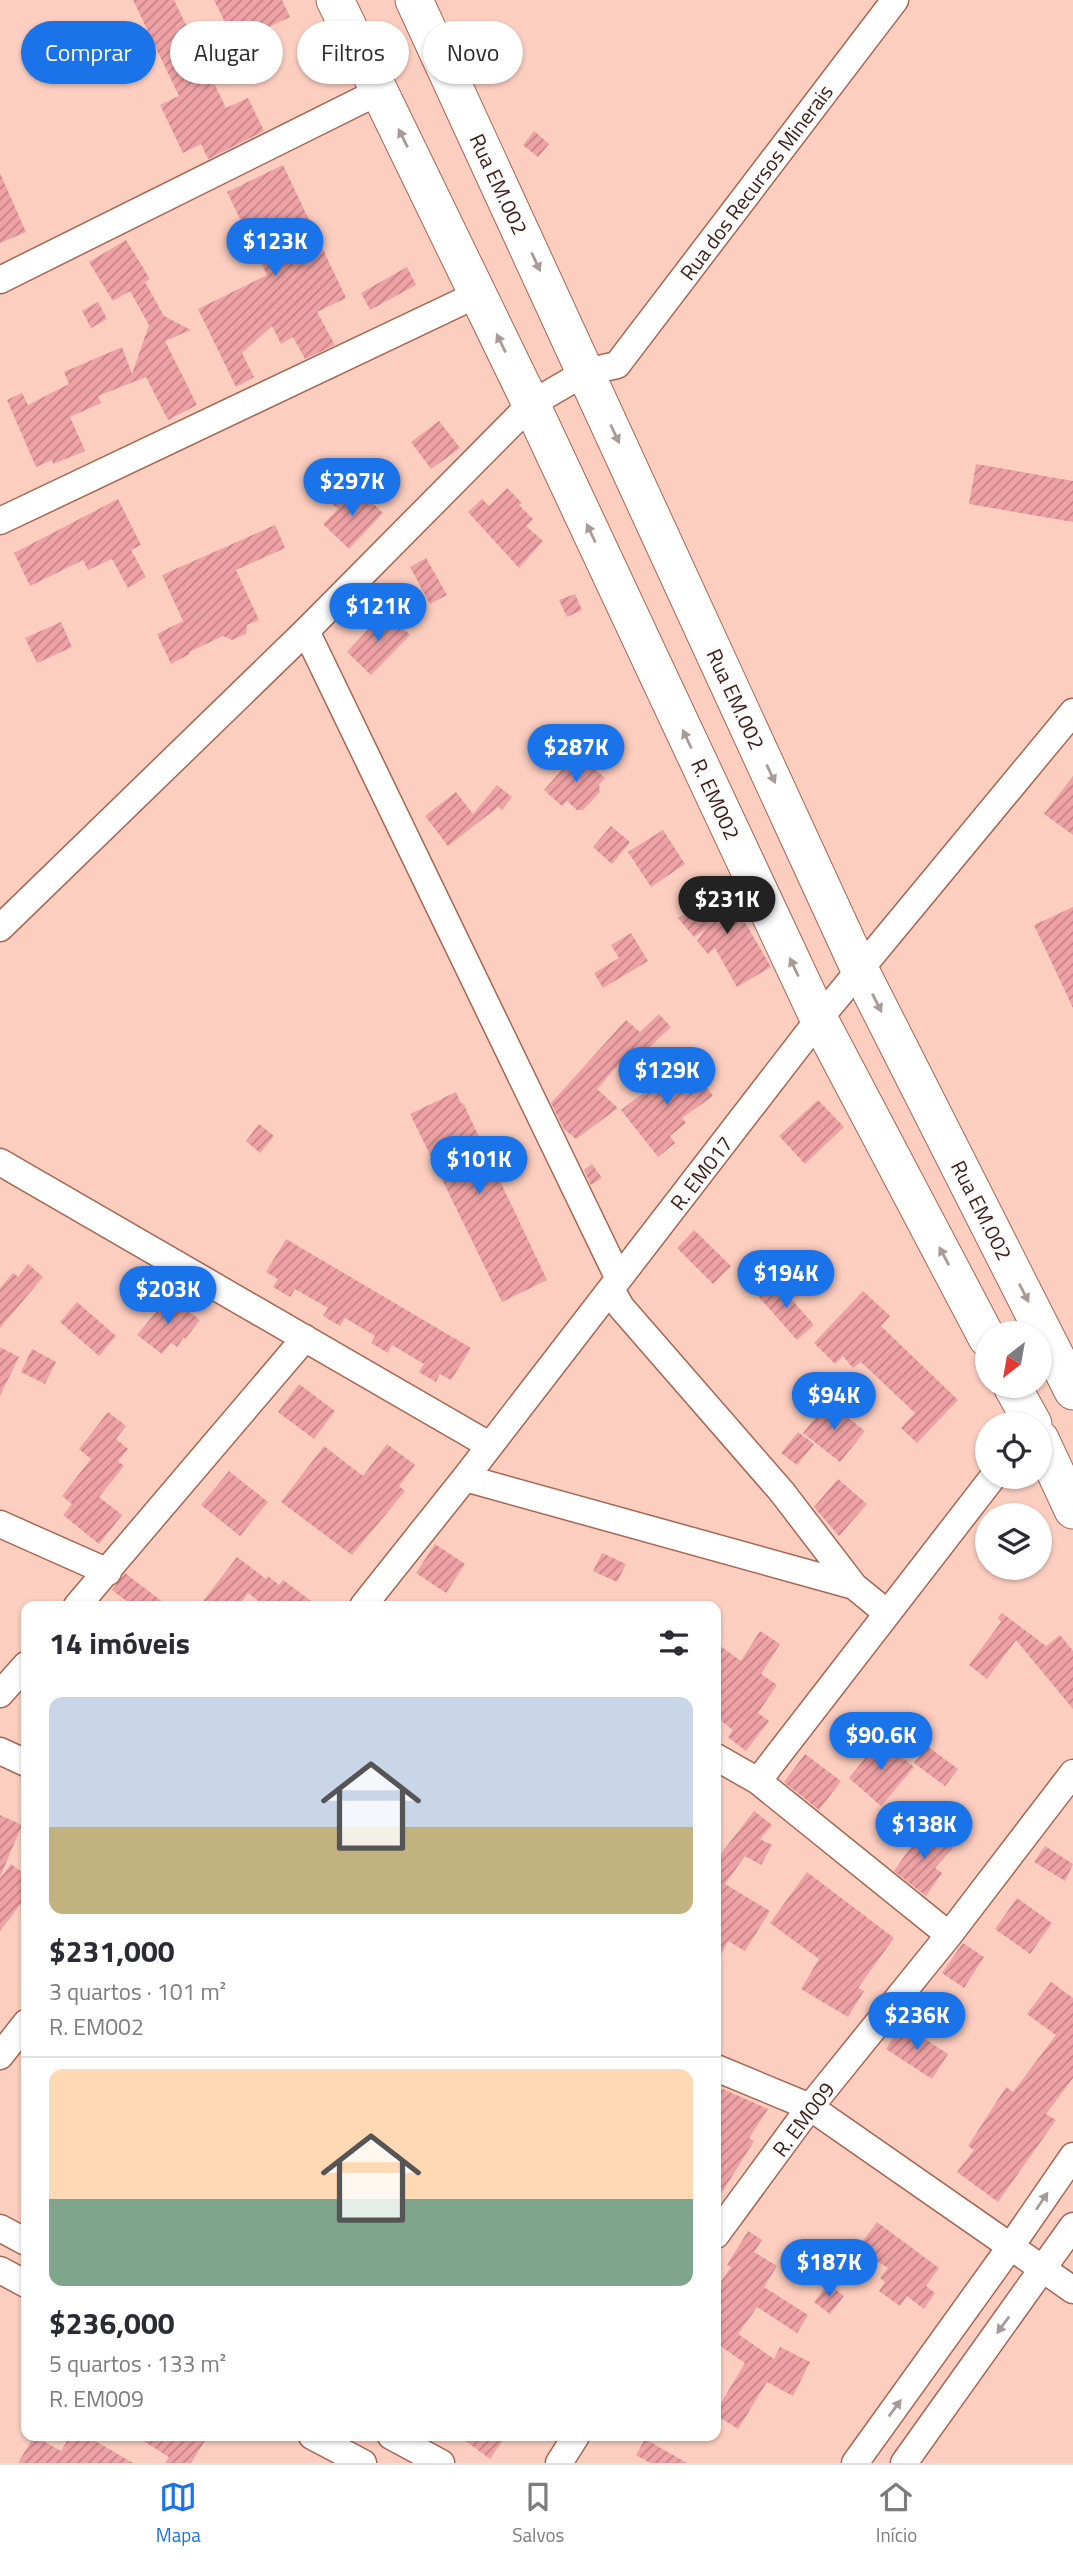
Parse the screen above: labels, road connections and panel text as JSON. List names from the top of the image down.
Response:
{
  "streets": {
    "street": [
      "Rua dos Recursos Minerais",
      "Rua EM.002",
      "R. EM002",
      "R. EM017",
      "R. EM009"
    ]
  },
  "crossings": [
    ["Rua dos Recursos Minerais", "Rua EM.002"],
    ["Rua EM.002", "R. EM017"],
    ["R. EM002", "R. EM017"]
  ],
  "north": "bottom left",
  "page": {
    "chip": [
      "Comprar",
      "Alugar",
      "Filtros",
      "Novo"
    ],
    "price": [
      "$123K",
      "$297K",
      "$121K",
      "$287K",
      "$231K",
      "$129K",
      "$101K",
      "$194K",
      "$203K",
      "$94K",
      "$90.6K",
      "$138K",
      "$236K",
      "$187K"
    ],
    "heading": "14 imóveis",
    "list": [
      {
        "name": "$231,000",
        "note": "3 quartos · 101 m² · R. EM002"
      },
      {
        "name": "$236,000",
        "note": "5 quartos · 133 m² · R. EM009"
      }
    ],
    "tabs": ["Mapa", "Salvos", "Início"]
  }
}
